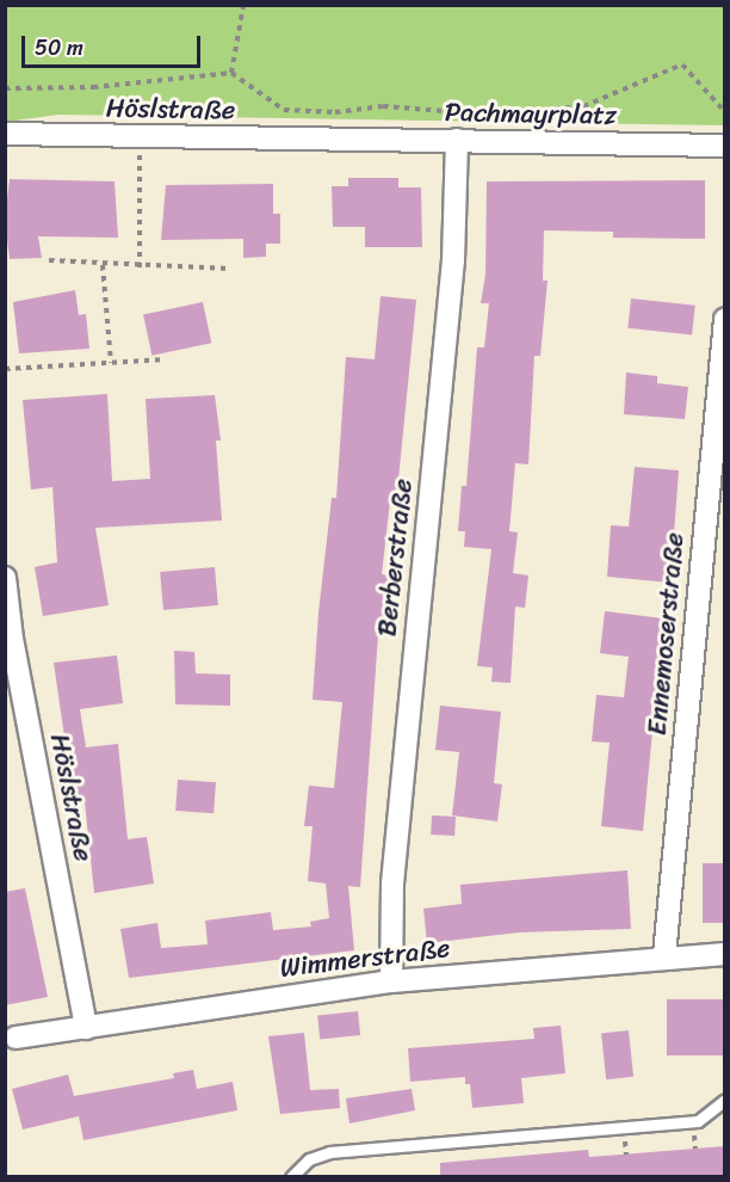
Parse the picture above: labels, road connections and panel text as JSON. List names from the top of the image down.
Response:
{
  "streets": {
    "street": [
      "Höslstraße",
      "Pachmayrplatz",
      "Berberstraße",
      "Ennemoserstraße",
      "Wimmerstraße"
    ]
  },
  "crossings": [
    ["Höslstraße", "Pachmayrplatz"],
    ["Höslstraße", "Wimmerstraße"],
    ["Pachmayrplatz", "Berberstraße"],
    ["Berberstraße", "Wimmerstraße"],
    ["Ennemoserstraße", "Wimmerstraße"]
  ],
  "scale_bar": "50 m"
}
